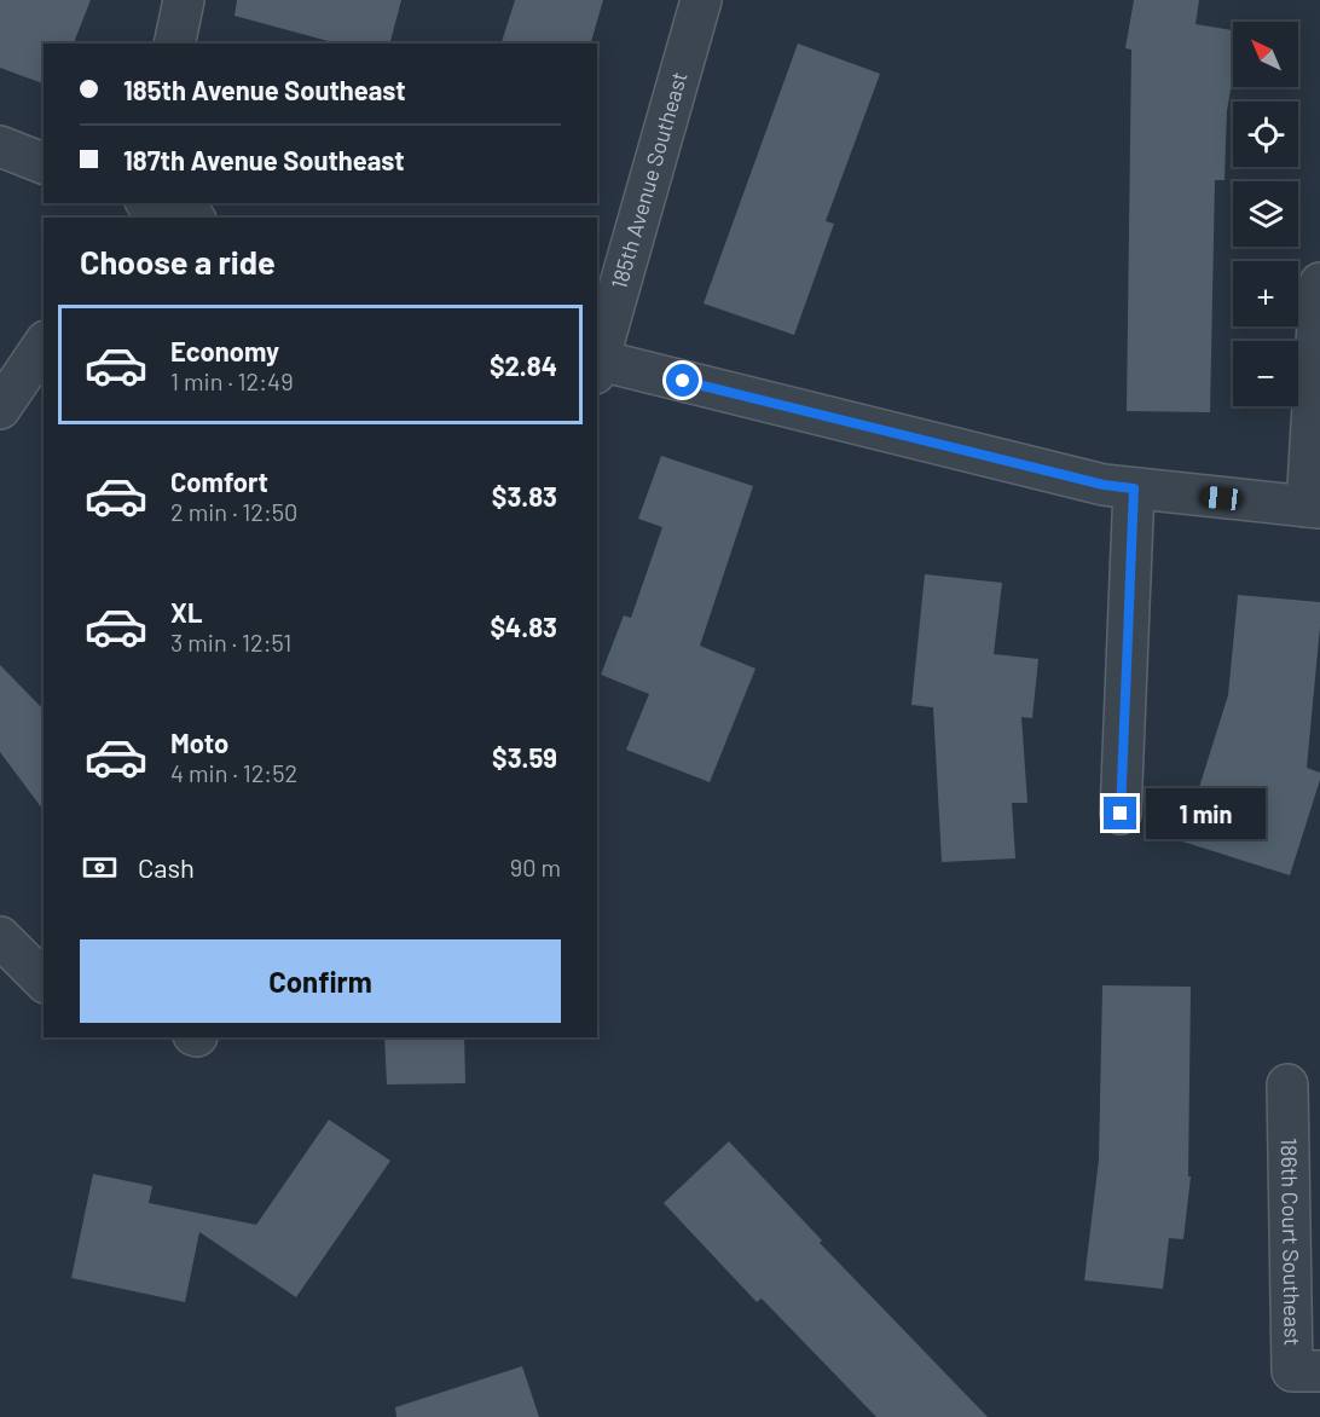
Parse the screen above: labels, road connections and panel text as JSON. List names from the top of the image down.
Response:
{
  "streets": {
    "street": ["185th Avenue Southeast", "186th Court Southeast"]
  },
  "north": "top left",
  "page": {
    "map_buttons": ["+", "−"],
    "banner": ["185th Avenue Southeast", "187th Avenue Southeast"],
    "heading": "Choose a ride",
    "list": [
      {
        "name": "Economy",
        "note": "1 min · 12:49",
        "value": "$2.84"
      },
      {
        "name": "Comfort",
        "note": "2 min · 12:50",
        "value": "$3.83"
      },
      {
        "name": "XL",
        "note": "3 min · 12:51",
        "value": "$4.83"
      },
      {
        "name": "Moto",
        "note": "4 min · 12:52",
        "value": "$3.59"
      }
    ],
    "bubble": "1 min",
    "pay": ["Cash", "90 m"],
    "buttons": "Confirm"
  }
}
